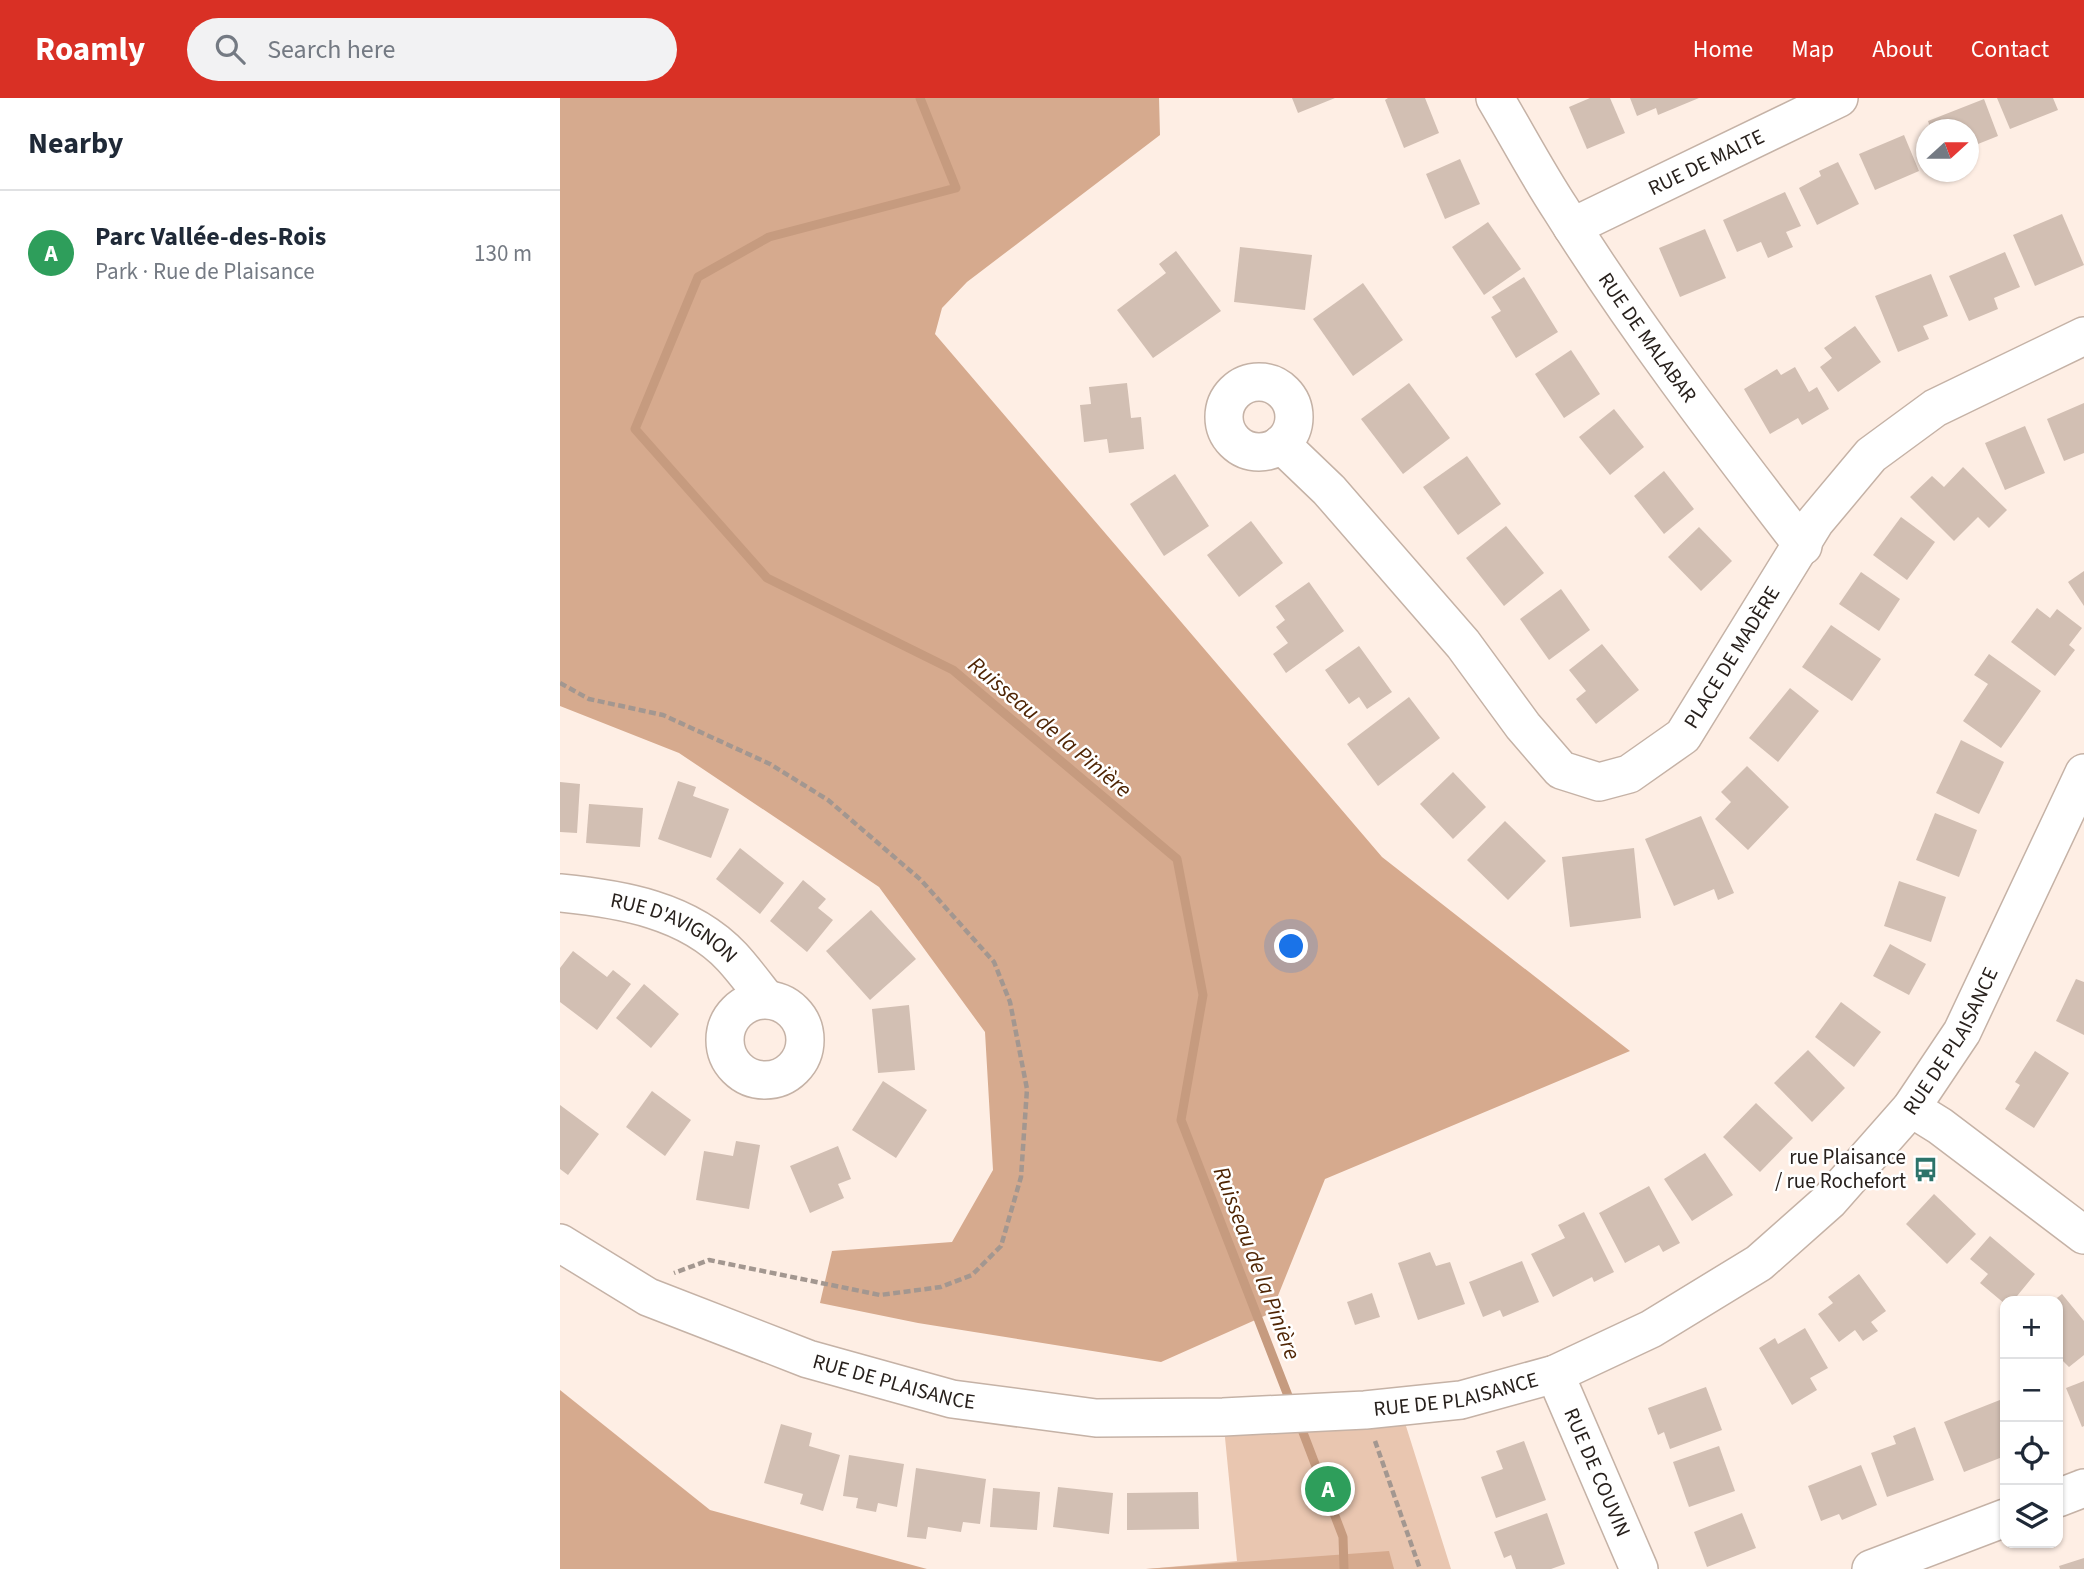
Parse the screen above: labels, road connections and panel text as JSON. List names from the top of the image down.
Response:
{
  "streets": {
    "street": [
      "RUE DE MALTE",
      "RUE DE MALABAR",
      "PLACE DE MADÈRE",
      "RUE D'AVIGNON",
      "RUE DE PLAISANCE",
      "RUE DE COUVIN"
    ]
  },
  "crossings": [
    ["RUE DE MALTE", "RUE DE MALABAR"],
    ["RUE DE MALABAR", "PLACE DE MADÈRE"],
    ["RUE DE PLAISANCE", "RUE DE COUVIN"]
  ],
  "water": ["Ruisseau de la Pinière"],
  "places": {
    "bus stop": ["rue Plaisance / rue Rochefort"]
  },
  "north": "right",
  "page": {
    "header": "Roamly",
    "search": "Search here",
    "nav": [
      "Home",
      "Map",
      "About",
      "Contact"
    ],
    "heading": "Nearby",
    "list": [
      {
        "mark": "A",
        "name": "Parc Vallée-des-Rois",
        "note": "Park · Rue de Plaisance",
        "value": "130 m"
      }
    ],
    "map_buttons": ["+", "−"],
    "pins": "A"
  }
}
